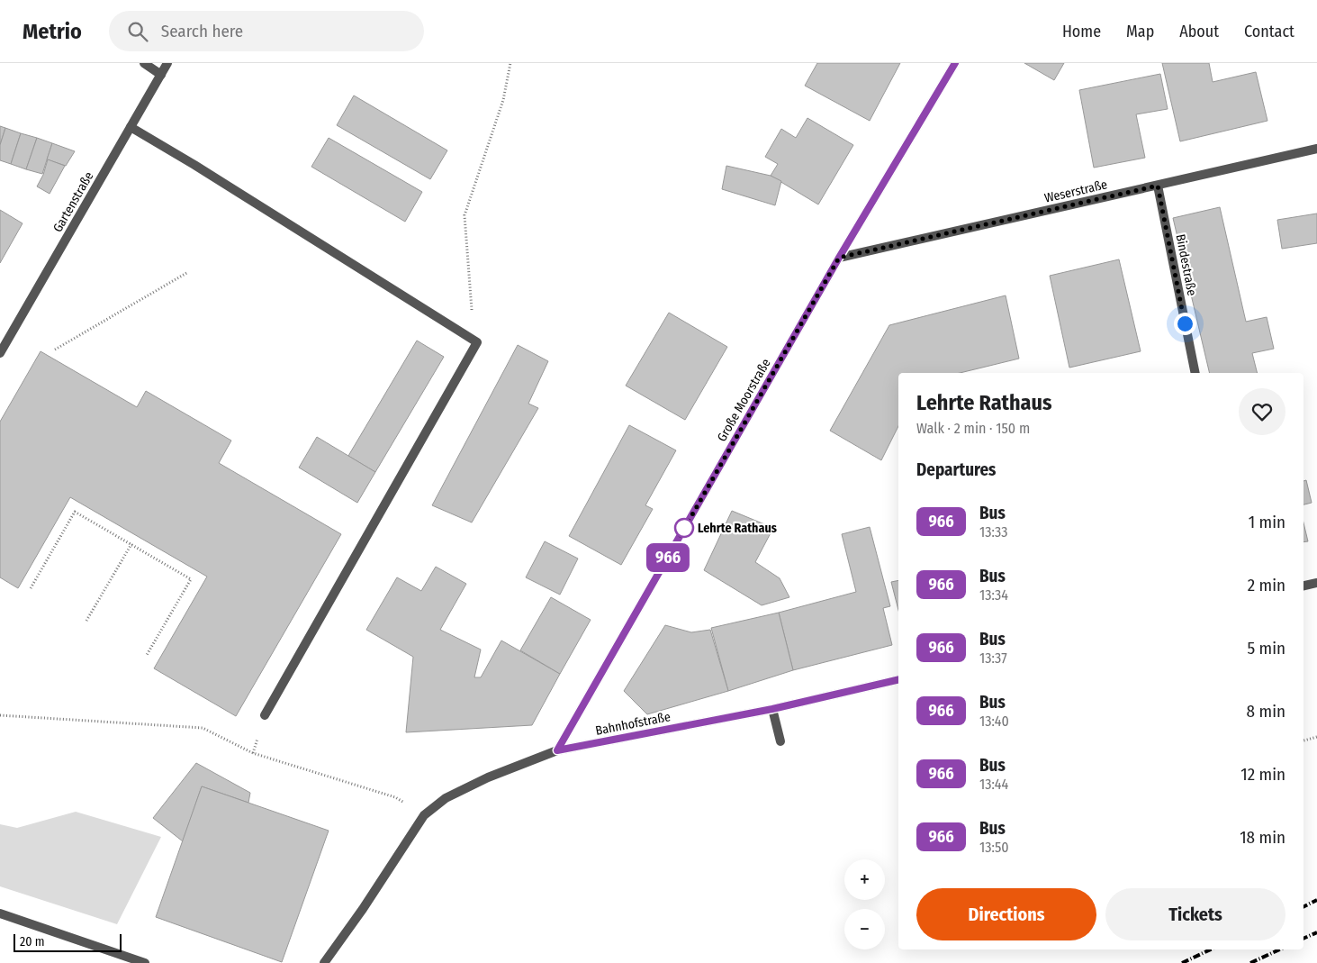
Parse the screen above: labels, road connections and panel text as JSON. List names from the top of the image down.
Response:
{
  "streets": {
    "street": [
      "Weserstraße",
      "Gartenstraße",
      "Bindestraße",
      "Große Moorstraße",
      "Bahnhofstraße"
    ]
  },
  "crossings": [
    ["Weserstraße", "Bindestraße"],
    ["Weserstraße", "Große Moorstraße"],
    ["Große Moorstraße", "Bahnhofstraße"]
  ],
  "places": ["Lehrte Rathaus"],
  "lines": ["bus line 966"],
  "scale_bar": "20 m",
  "page": {
    "header": "Metrio",
    "search": "Search here",
    "nav": [
      "Home",
      "Map",
      "About",
      "Contact"
    ],
    "on_map": "966",
    "heading": [
      ["Lehrte Rathaus", "Walk · 2 min · 150 m"],
      "Departures"
    ],
    "list": [
      {
        "mark": "966",
        "name": "Bus",
        "note": "13:33",
        "value": "1 min"
      },
      {
        "mark": "966",
        "name": "Bus",
        "note": "13:34",
        "value": "2 min"
      },
      {
        "mark": "966",
        "name": "Bus",
        "note": "13:37",
        "value": "5 min"
      },
      {
        "mark": "966",
        "name": "Bus",
        "note": "13:40",
        "value": "8 min"
      },
      {
        "mark": "966",
        "name": "Bus",
        "note": "13:44",
        "value": "12 min"
      },
      {
        "mark": "966",
        "name": "Bus",
        "note": "13:50",
        "value": "18 min"
      }
    ],
    "map_buttons": ["+", "−"],
    "buttons": ["Directions", "Tickets"],
    "scale": "20 m"
  }
}
